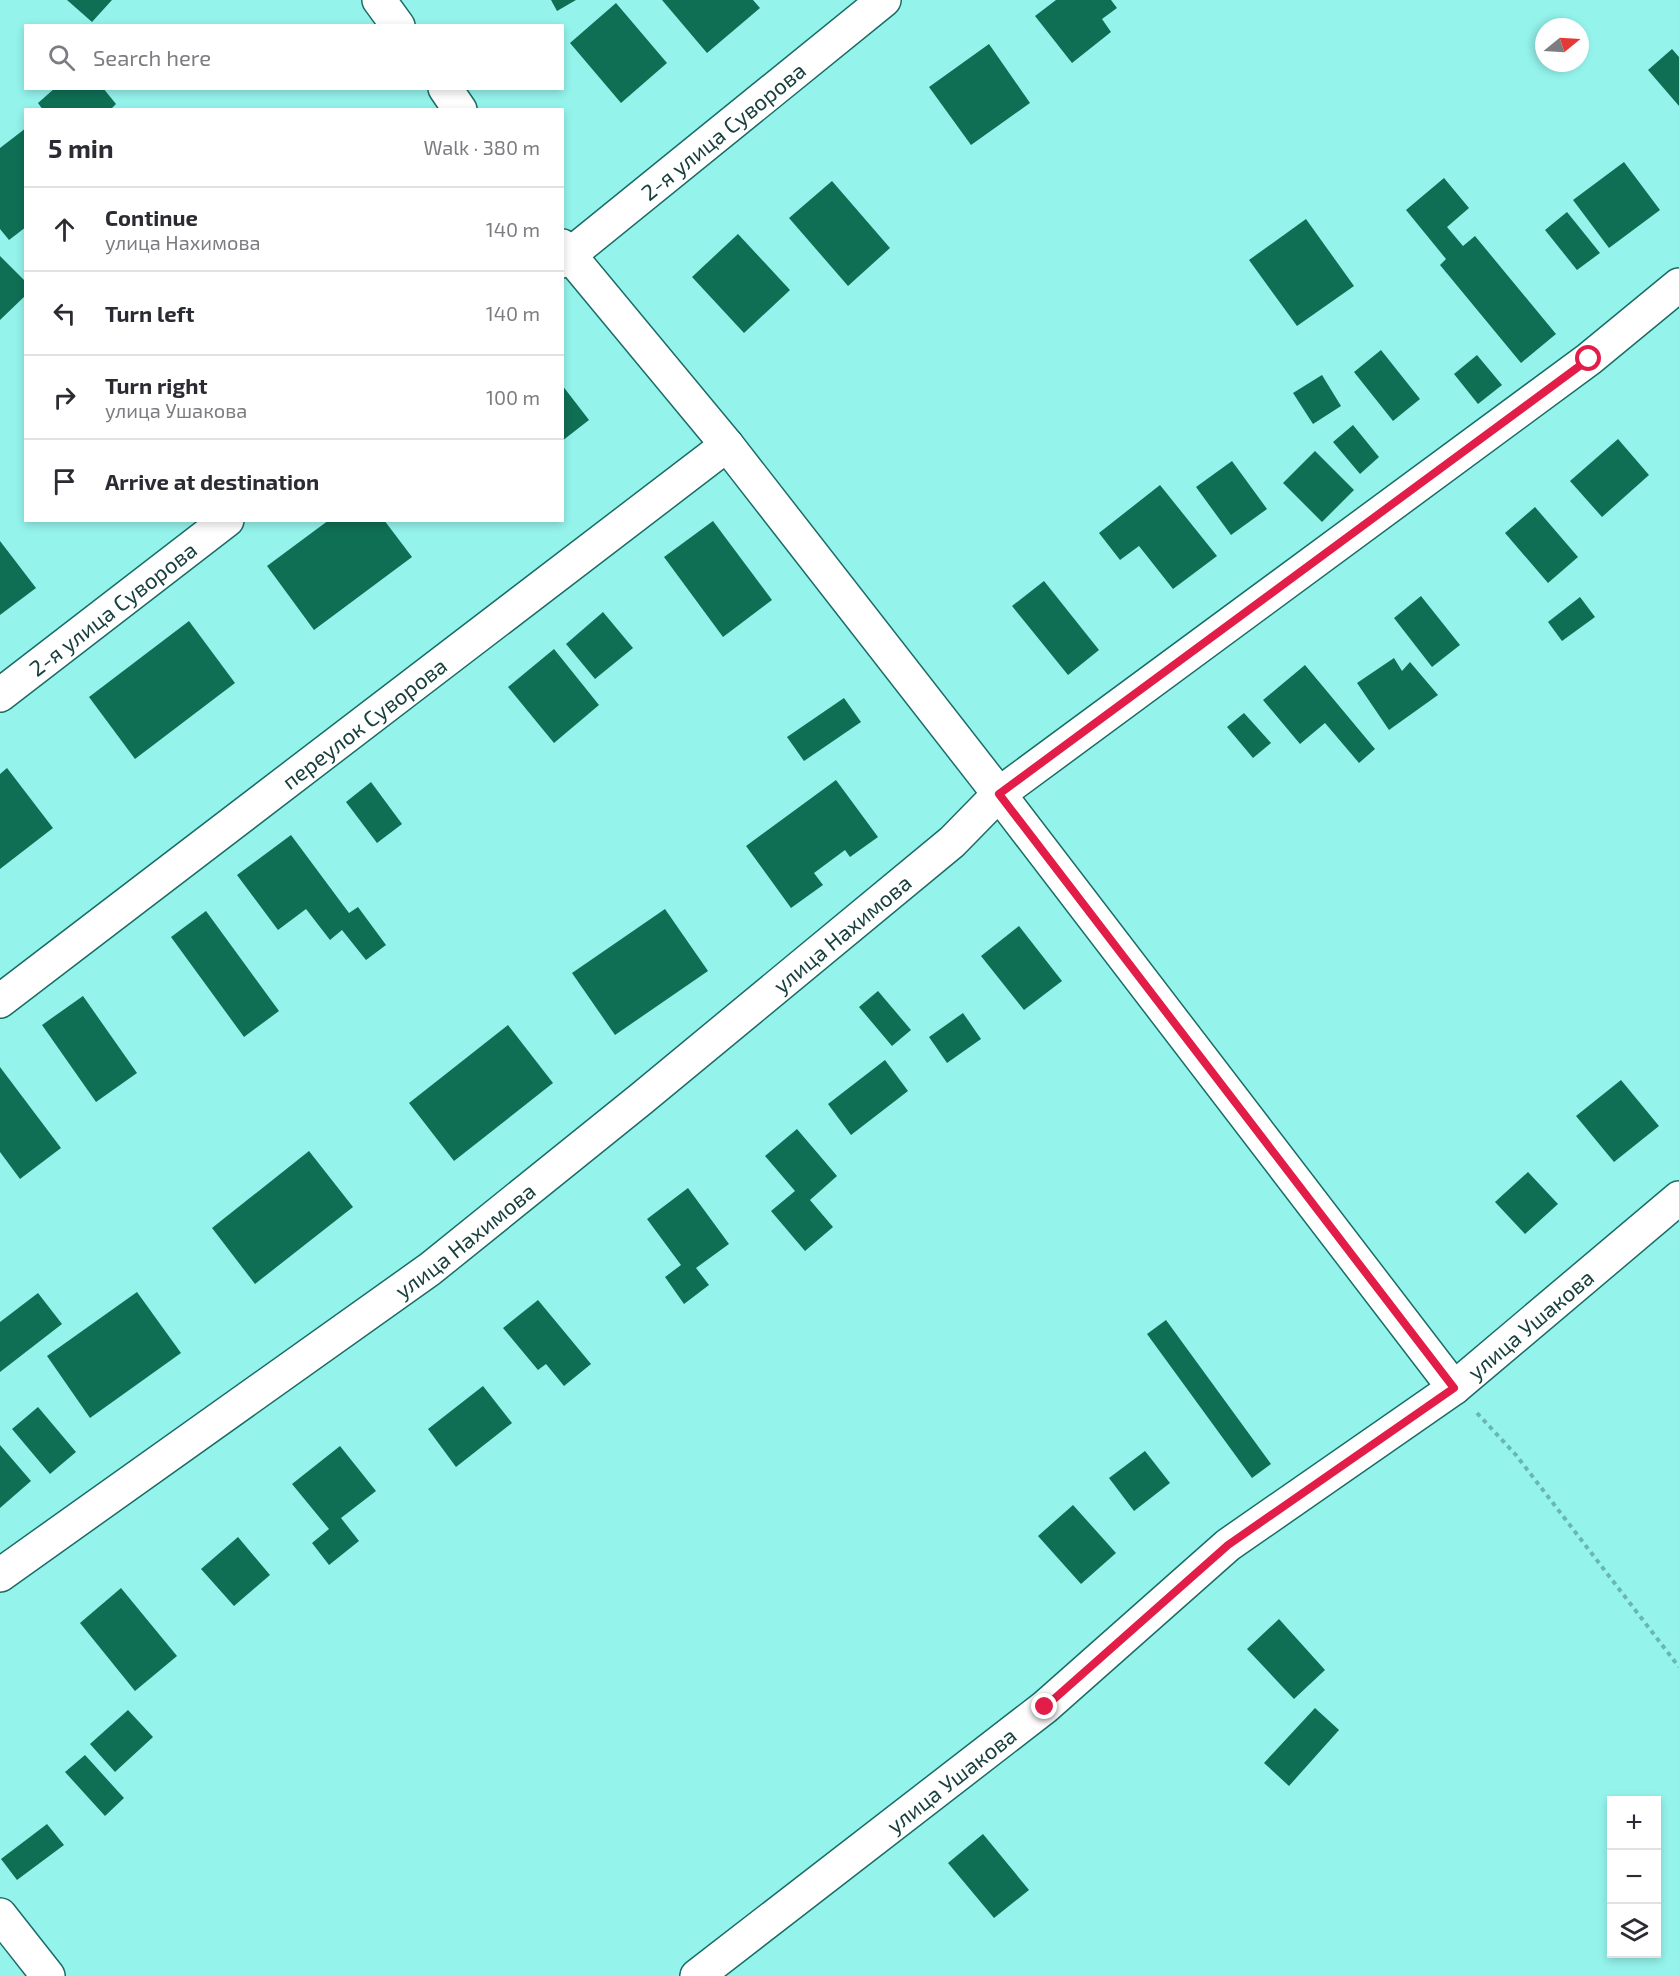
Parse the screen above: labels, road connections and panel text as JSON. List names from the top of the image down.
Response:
{
  "streets": {
    "street": [
      "2-я улица Суворова",
      "переулок Суворова",
      "улица Нахимова",
      "улица Ушакова"
    ]
  },
  "north": "right",
  "page": {
    "search": "Search here",
    "heading": ["5 min", "Walk · 380 m"],
    "list": [
      ["Continue", "улица Нахимова", "140 m"],
      ["Turn left", "140 m"],
      ["Turn right", "улица Ушакова", "100 m"],
      "Arrive at destination"
    ],
    "map_buttons": ["+", "−"]
  }
}
